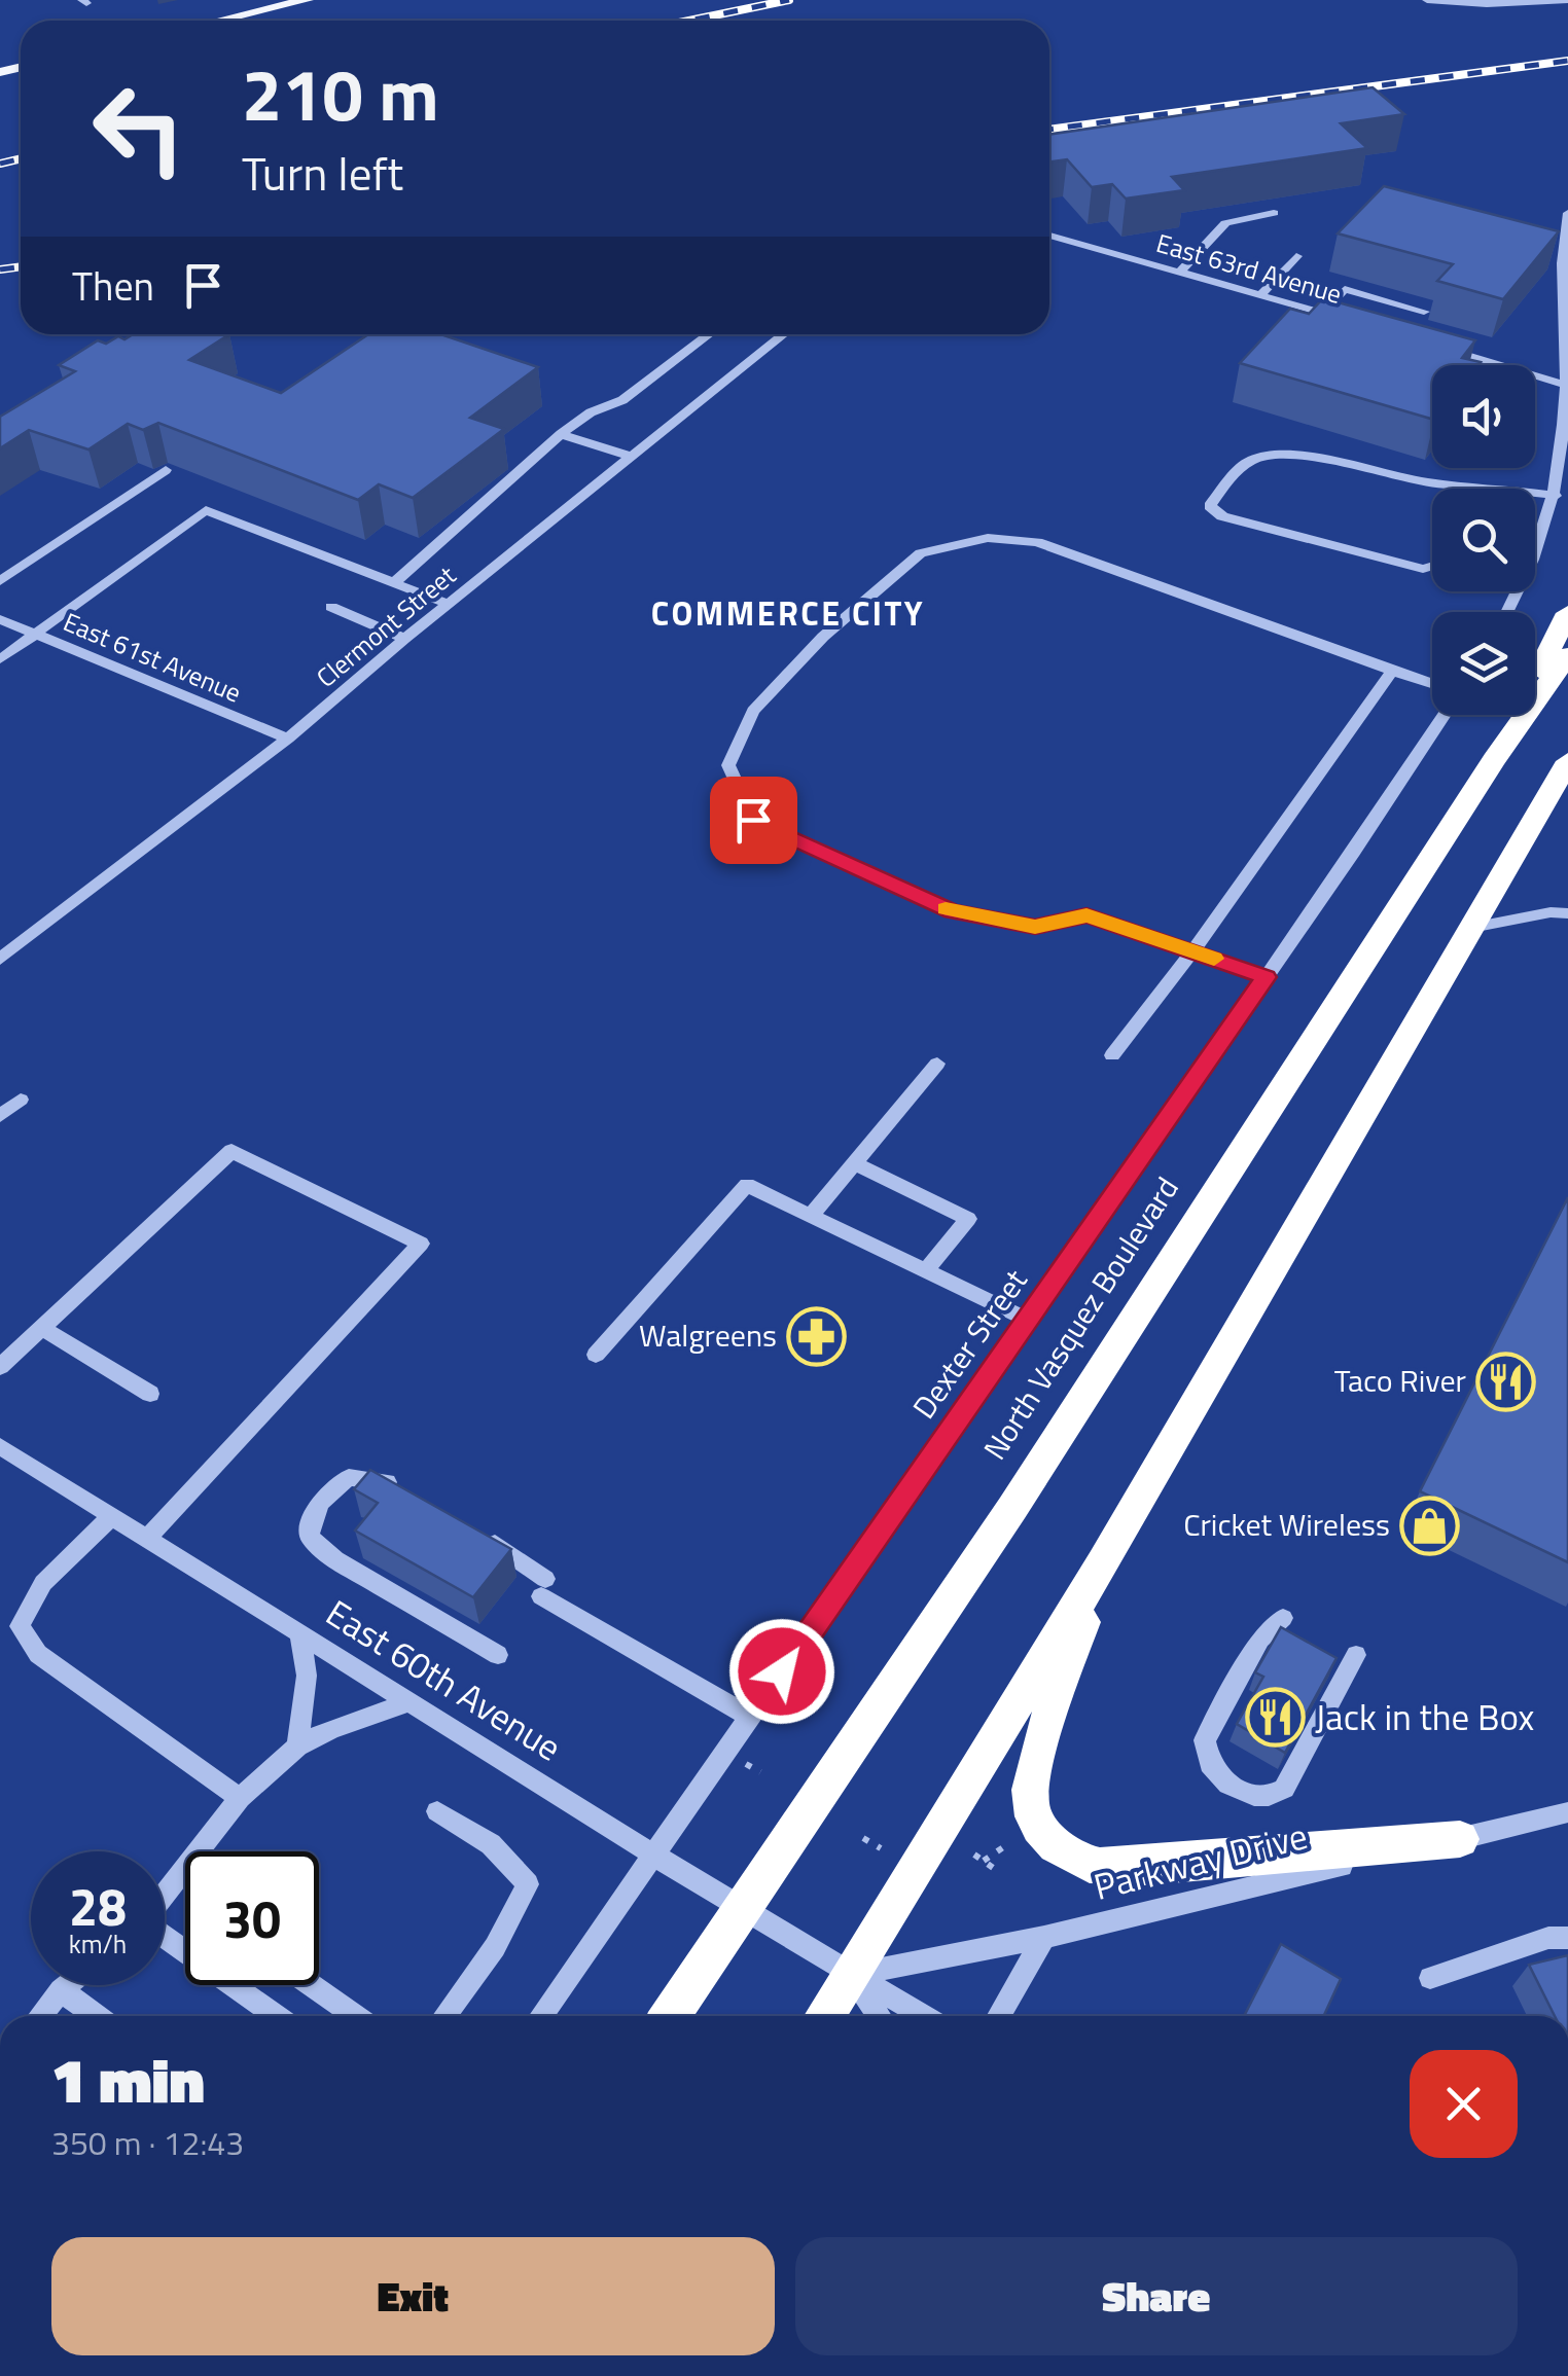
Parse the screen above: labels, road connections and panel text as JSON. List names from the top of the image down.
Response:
{
  "streets": {
    "highway": ["North Vasquez Boulevard"],
    "street": [
      "East 63rd Avenue",
      "Clermont Street",
      "East 61st Avenue",
      "Dexter Street",
      "East 60th Avenue",
      "Parkway Drive"
    ]
  },
  "crossings": [
    ["Clermont Street", "East 61st Avenue"],
    ["North Vasquez Boulevard", "East 60th Avenue"],
    ["Dexter Street", "East 60th Avenue"],
    ["East 60th Avenue", "Parkway Drive"]
  ],
  "districts": ["COMMERCE CITY"],
  "places": {
    "pharmacy": ["Walgreens"],
    "restaurant": ["Taco River", "Jack in the Box"],
    "shop": ["Cricket Wireless"]
  },
  "page": {
    "turn": ["210 m", "Turn left"],
    "then": "Then",
    "speed": "28 km/h",
    "limit": "30",
    "heading": ["1 min", "350 m · 12:43"],
    "buttons": ["Exit", "Share"]
  }
}
